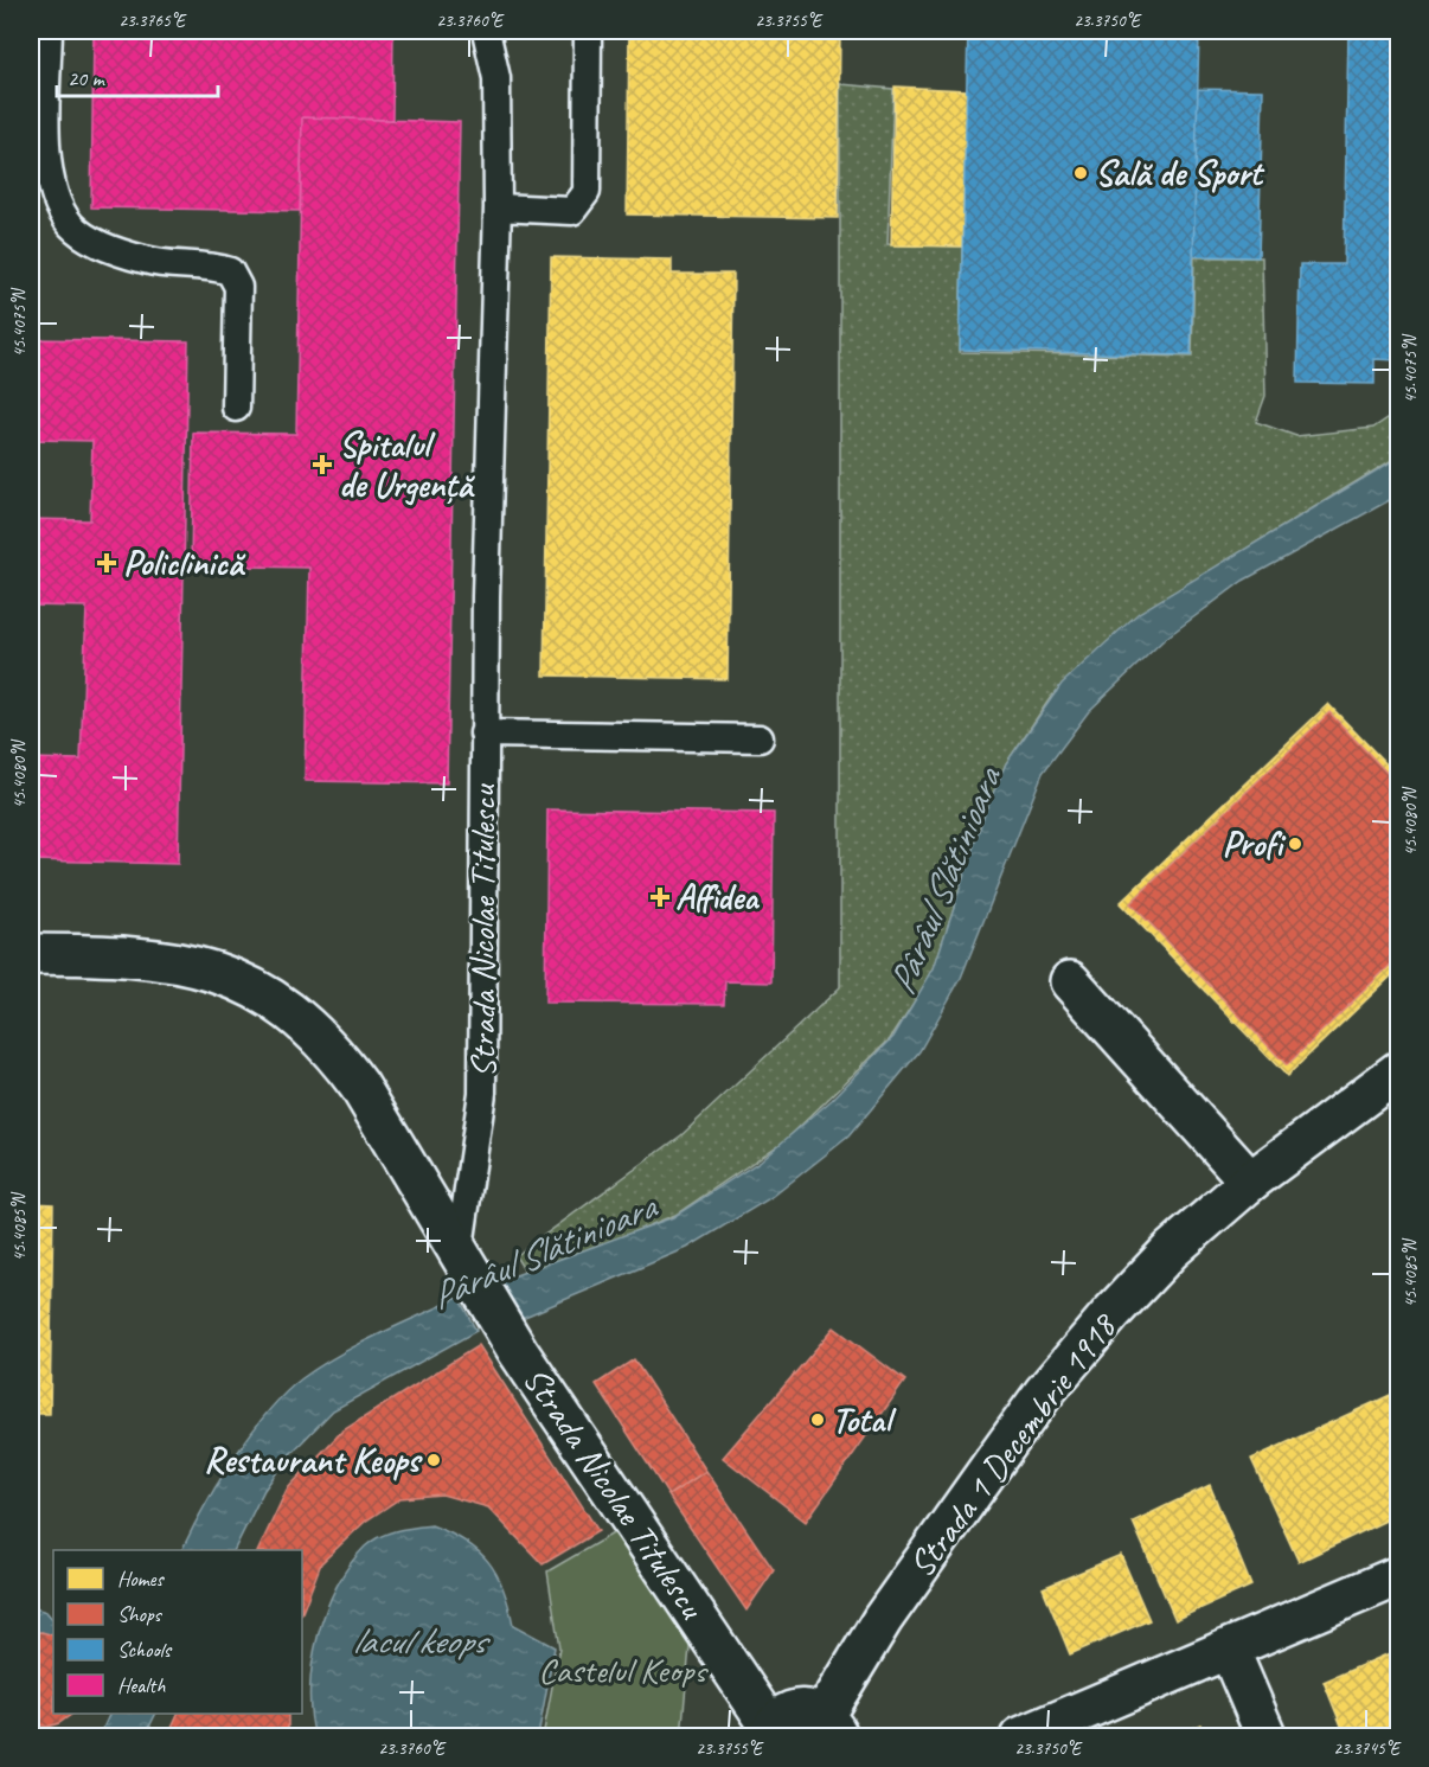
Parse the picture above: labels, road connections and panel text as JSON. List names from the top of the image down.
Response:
{
  "streets": {
    "street": ["Strada Nicolae Titulescu", "Strada 1 Decembrie 1918"]
  },
  "crossings": [
    ["Strada Nicolae Titulescu", "Strada 1 Decembrie 1918"]
  ],
  "water": ["Pârâul Slătinioara", "lacul keops"],
  "parks": ["Castelul Keops"],
  "places": {
    "other": [
      "Sală de Sport",
      "Profi",
      "Total",
      "Restaurant Keops"
    ],
    "health": ["Spitalul de Urgență", "Policlinică", "Affidea"]
  },
  "legend": [
    "Homes",
    "Shops",
    "Schools",
    "Health"
  ],
  "scale_bar": "20 m",
  "coordinates": [
    "23.3765°E",
    "23.3760°E",
    "23.3755°E",
    "23.3750°E",
    "45.4075°N",
    "45.4080°N",
    "45.4085°N",
    "23.3745°E"
  ]
}
